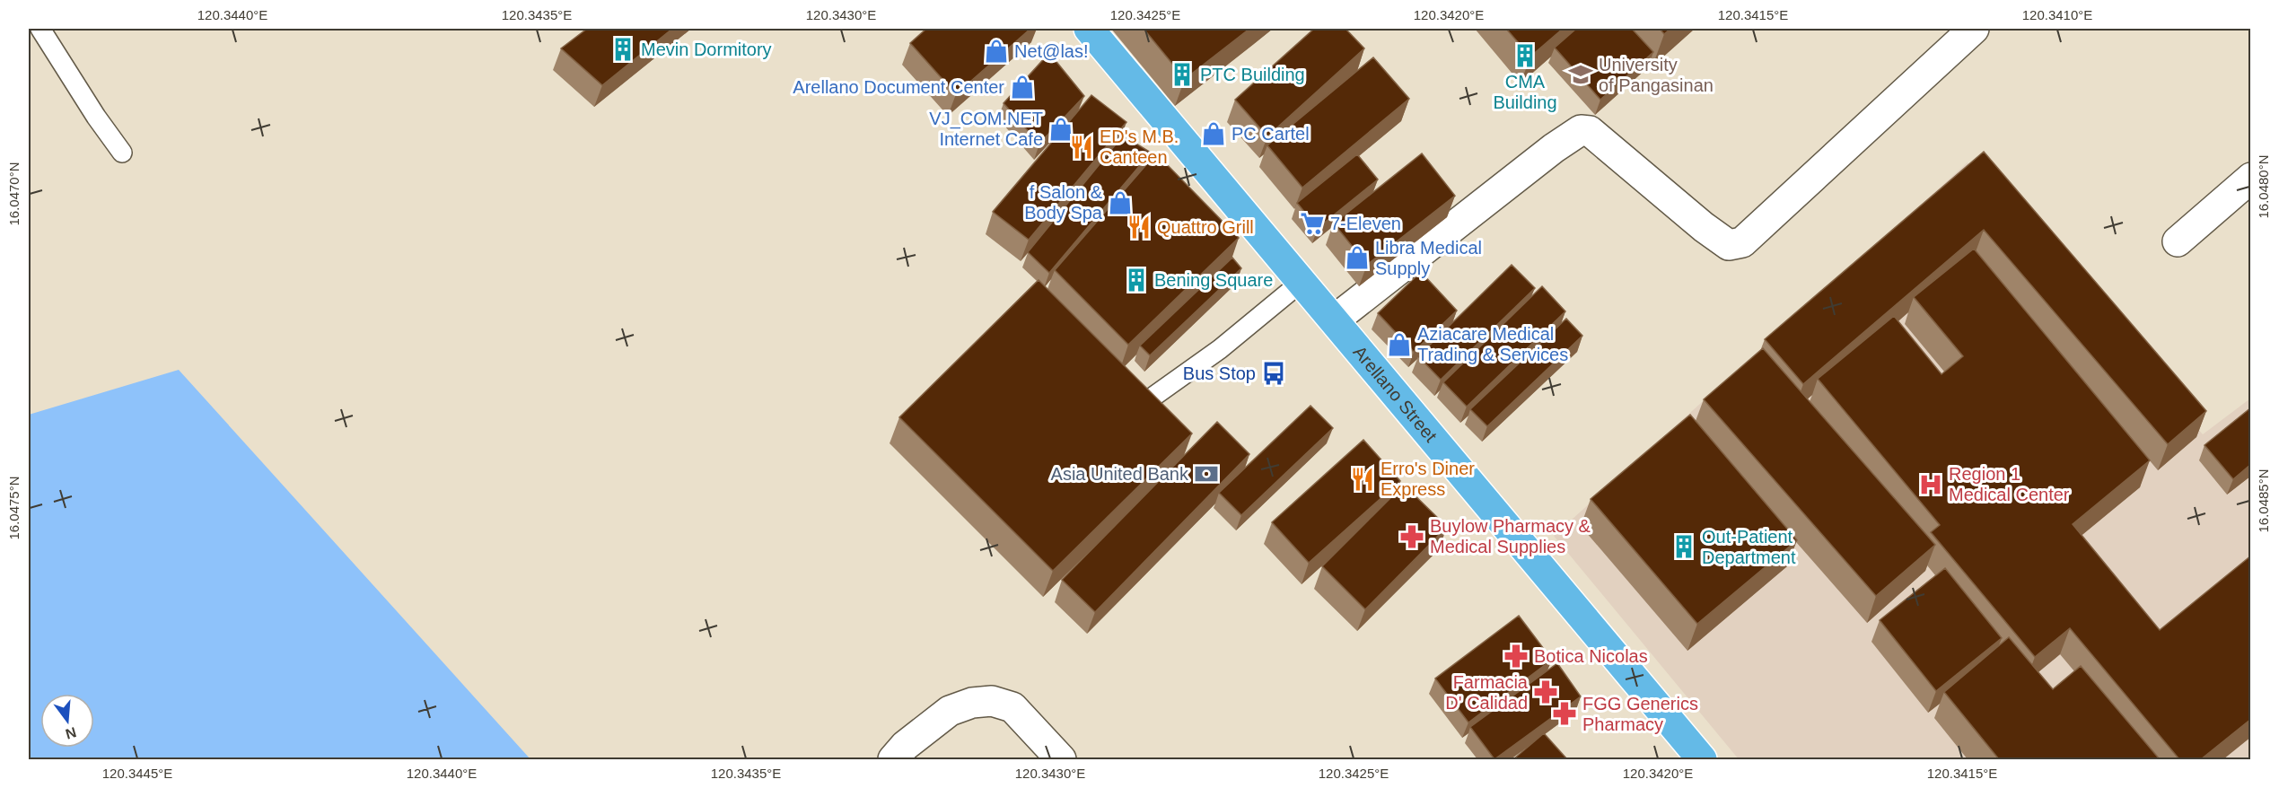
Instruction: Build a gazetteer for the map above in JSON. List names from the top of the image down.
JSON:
{
  "streets": {
    "highway": ["Arellano Street"]
  },
  "places": {
    "building": [
      "Mevin Dormitory",
      "CMA Building",
      "PTC Building",
      "Bening Square",
      "Out-Patient Department"
    ],
    "shop": [
      "Net@las!",
      "Arellano Document Center",
      "VJ_COM.NET Internet Cafe",
      "PC Cartel",
      "f Salon & Body Spa",
      "Libra Medical Supply",
      "Aziacare Medical Trading & Services"
    ],
    "school or university": ["University of Pangasinan"],
    "restaurant": ["ED's M.B. Canteen", "Quattro Grill", "Erro's Diner Express"],
    "supermarket": ["7-Eleven"],
    "bus stop": ["Bus Stop"],
    "bank": ["Asia United Bank"],
    "hospital": ["Region 1 Medical Center"],
    "pharmacy": [
      "Buylow Pharmacy & Medical Supplies",
      "Botica Nicolas",
      "Farmacia D' Calidad",
      "FGG Generics Pharmacy"
    ]
  },
  "north": "bottom",
  "coordinates": [
    "120.3440°E",
    "120.3435°E",
    "120.3430°E",
    "120.3425°E",
    "120.3420°E",
    "120.3415°E",
    "120.3410°E",
    "16.0480°N",
    "16.0470°N",
    "16.0485°N",
    "16.0475°N",
    "120.3445°E"
  ]
}
